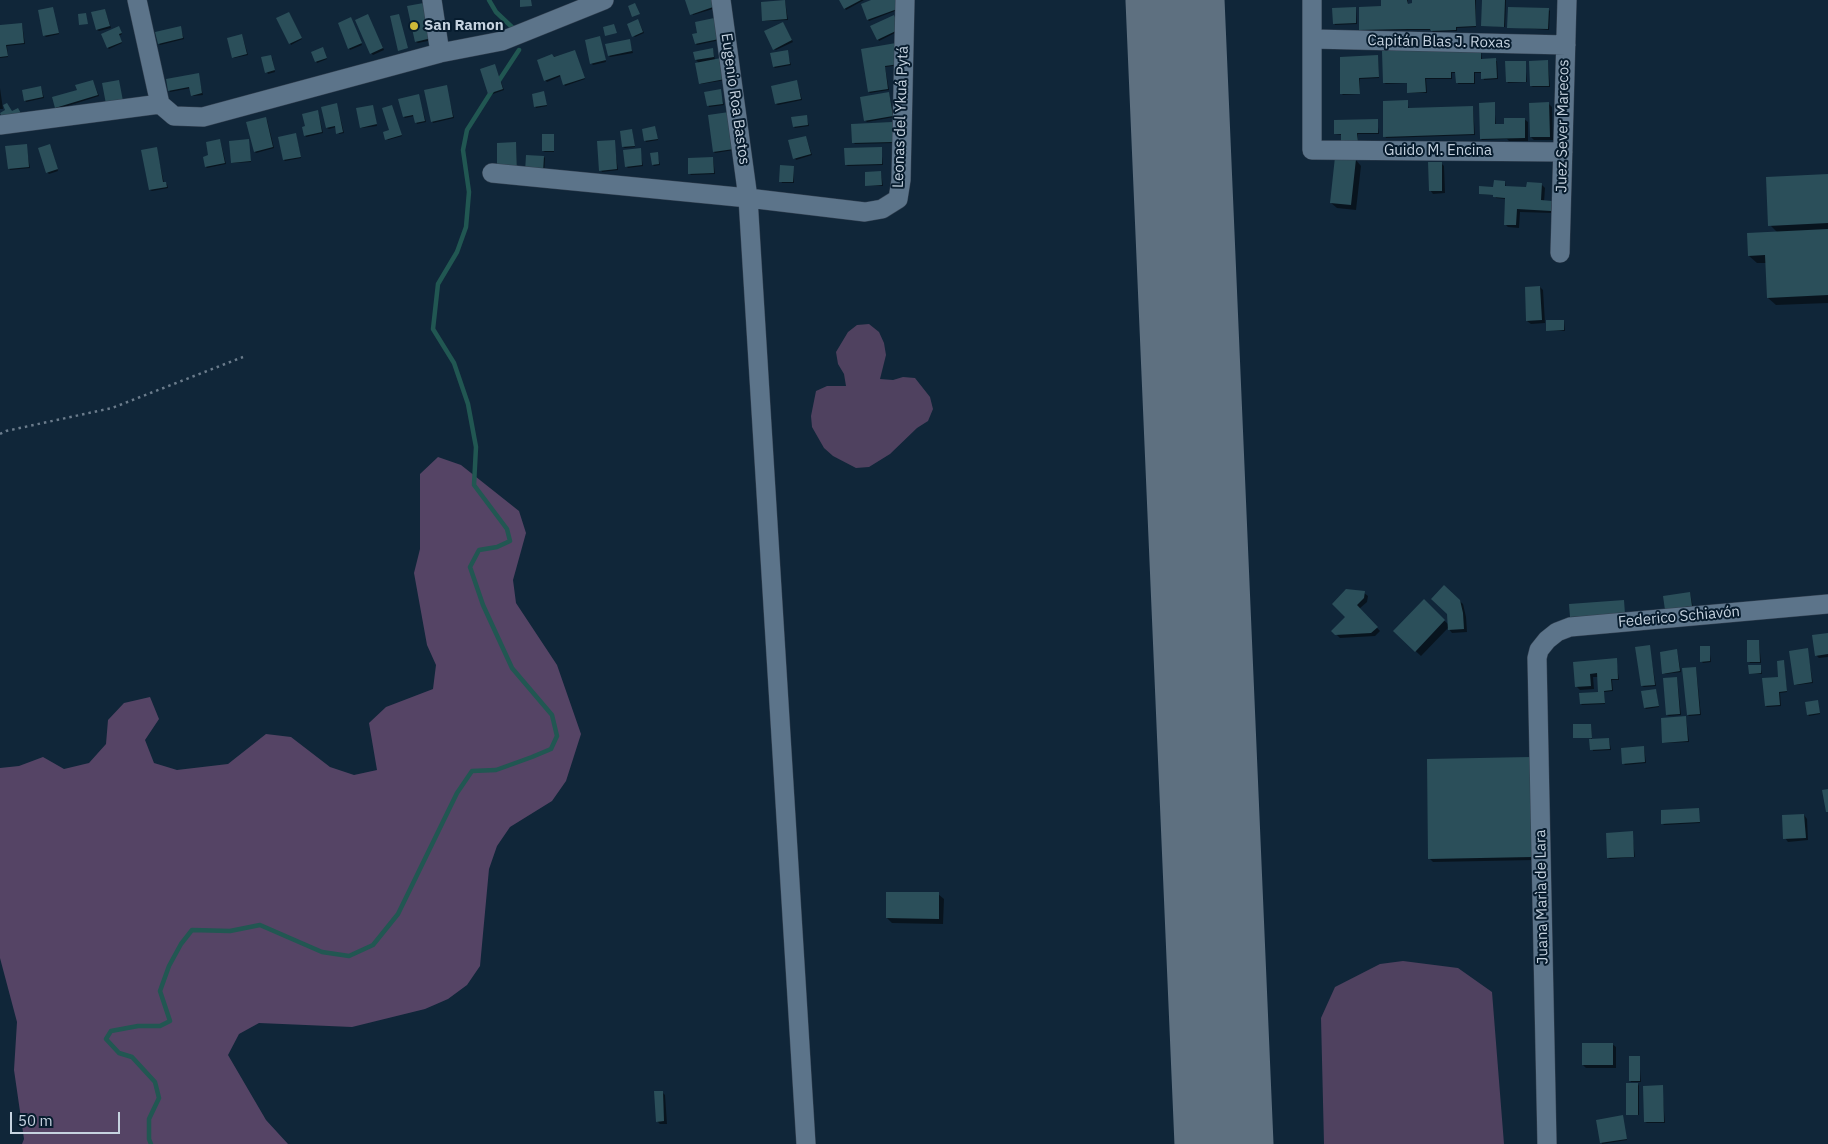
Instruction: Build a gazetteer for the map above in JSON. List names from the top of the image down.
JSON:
{
  "streets": {
    "street": [
      "Capitán Blas J. Roxas",
      "Eugenio Roa Bastos",
      "Leonas del Ykuá Pytá",
      "Juez Sever Marecos",
      "Guido M. Encina",
      "Federico Schiavón",
      "Juana Marìa de Lara"
    ]
  },
  "crossings": [
    ["Capitán Blas J. Roxas", "Juez Sever Marecos"],
    ["Capitán Blas J. Roxas", "Guido M. Encina"],
    ["Eugenio Roa Bastos", "Leonas del Ykuá Pytá"],
    ["Juez Sever Marecos", "Guido M. Encina"],
    ["Federico Schiavón", "Juana Marìa de Lara"]
  ],
  "places": ["San Ramon"],
  "scale_bar": "50 m"
}
